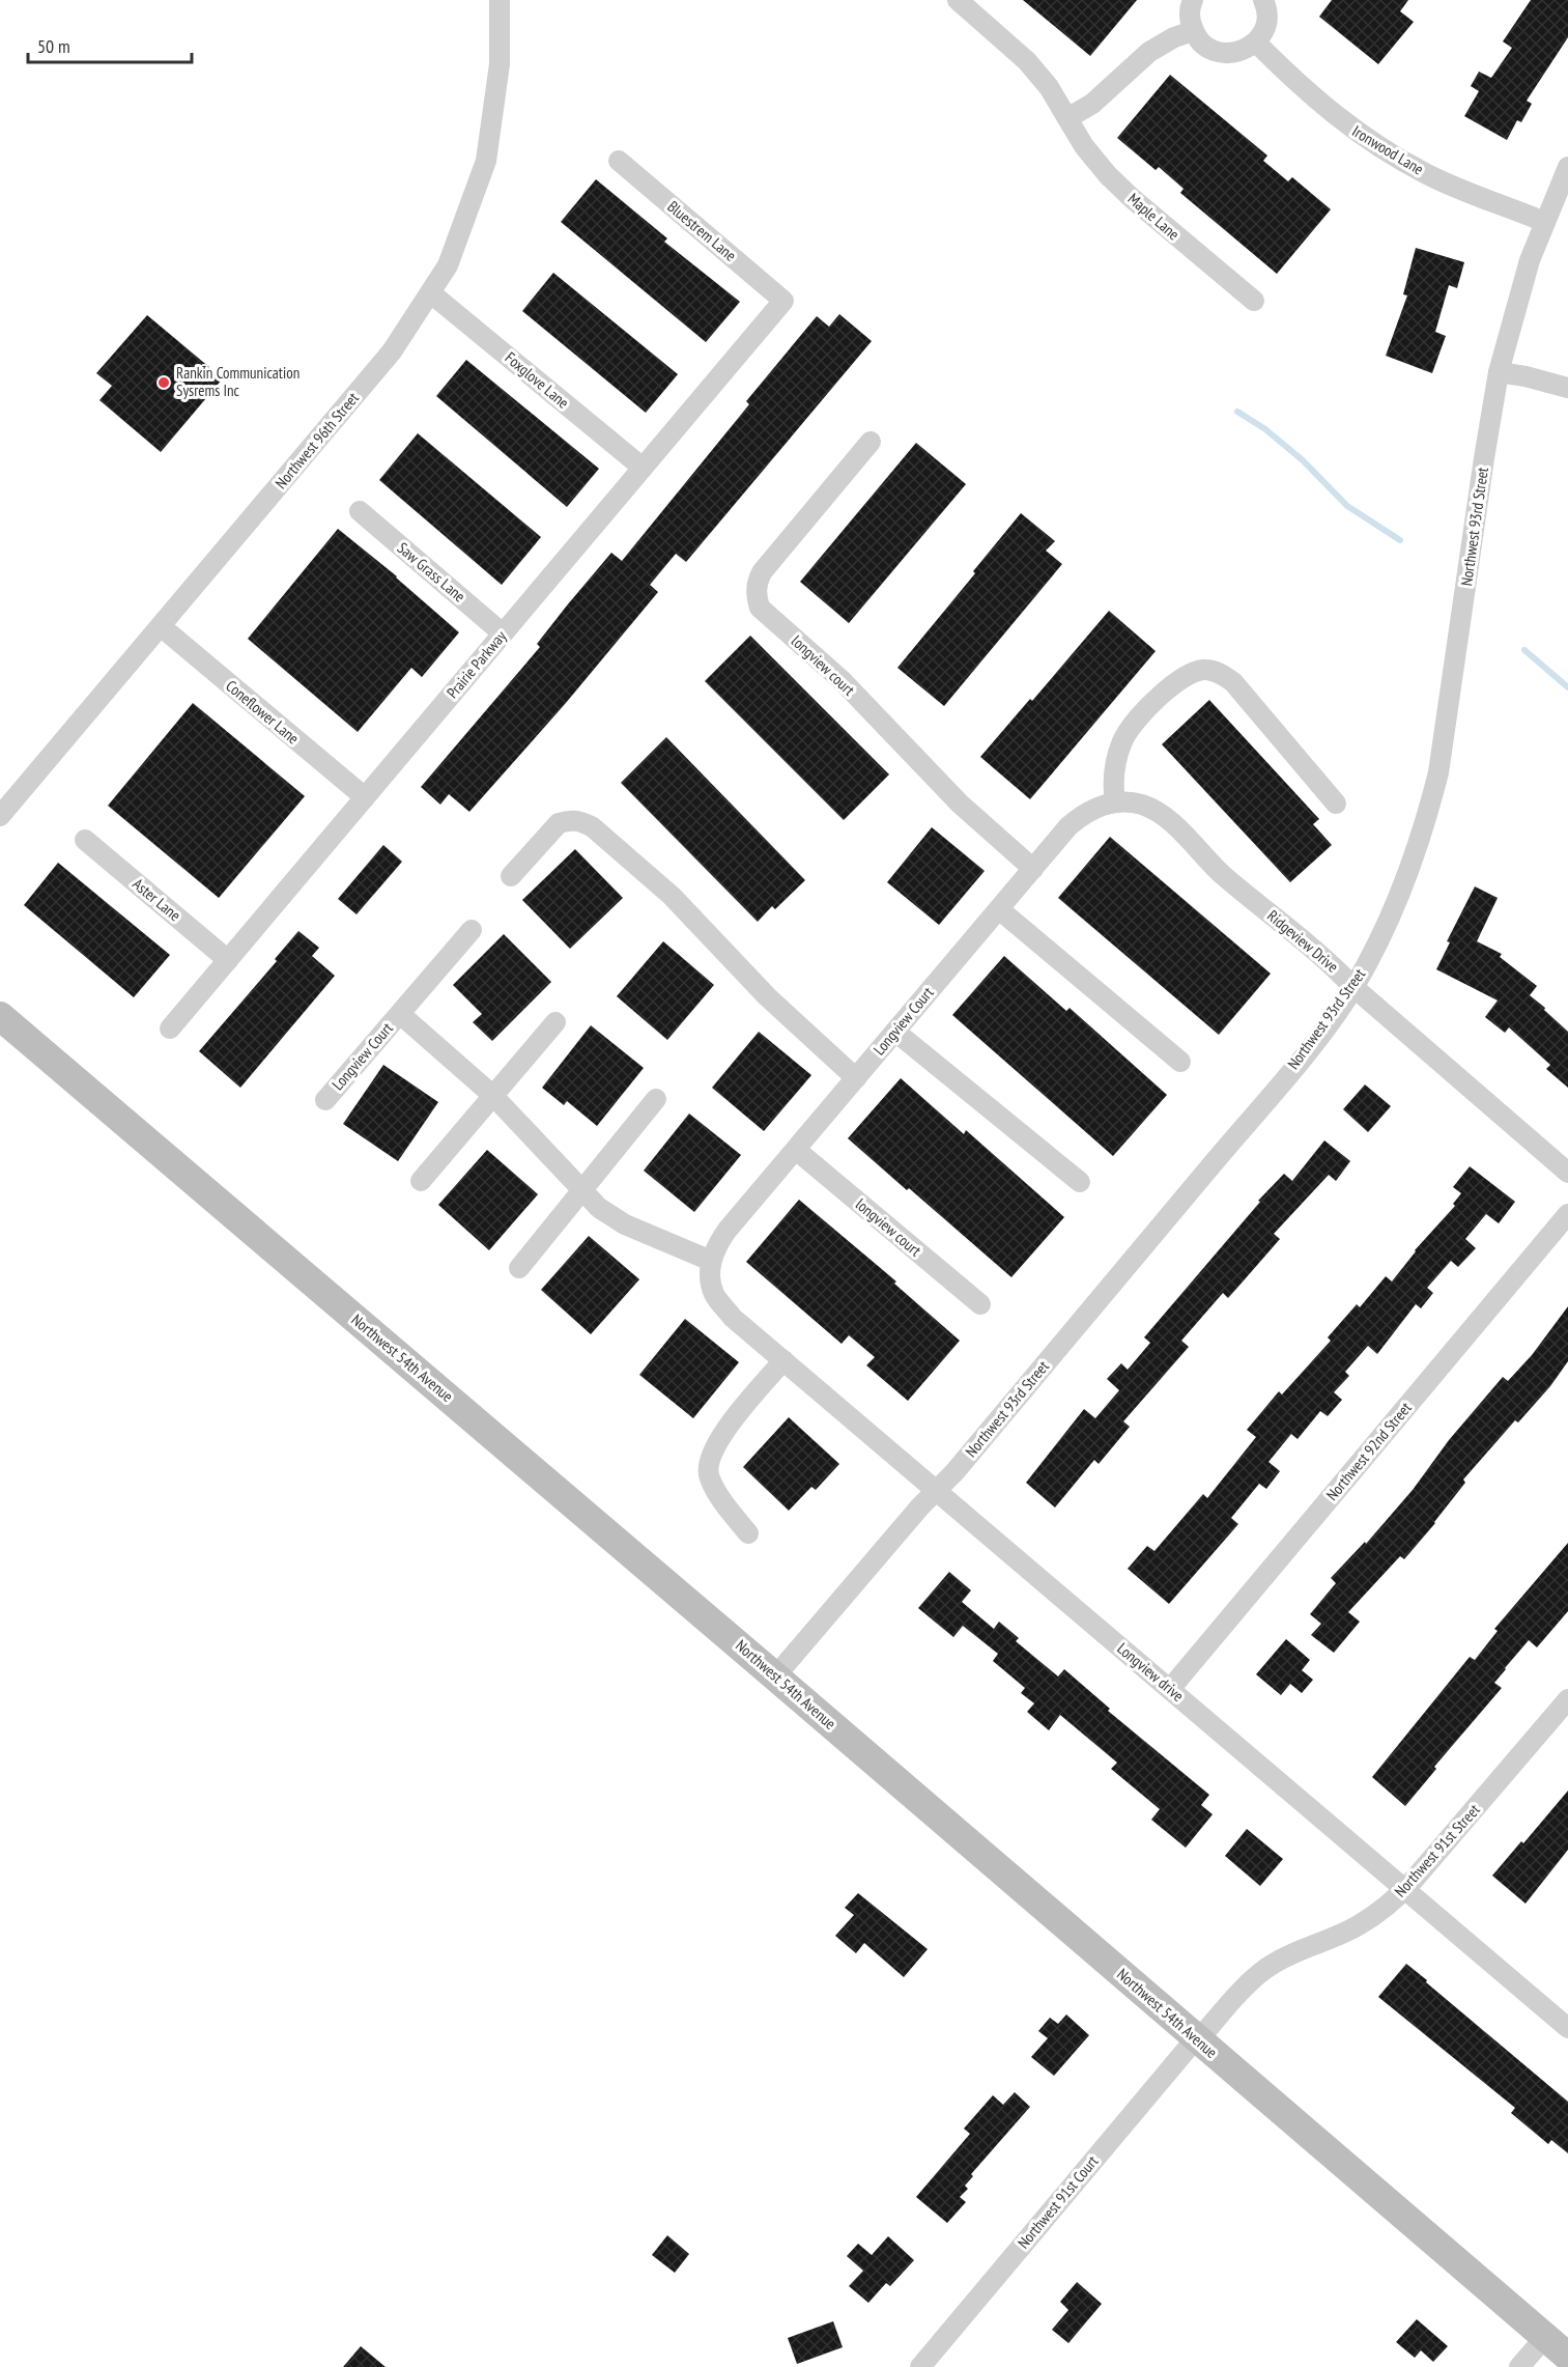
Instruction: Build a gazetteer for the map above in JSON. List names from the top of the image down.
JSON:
{
  "streets": {
    "street": [
      "Ironwood Lane",
      "Maple Lane",
      "Bluestrem Lane",
      "Foxglove Lane",
      "Northwest 96th Street",
      "Northwest 93rd Street",
      "Saw Grass Lane",
      "Prairie Parkway",
      "longview court",
      "Coneflower Lane",
      "Aster Lane",
      "Ridgeview Drive",
      "Longview Court",
      "Northwest 54th Avenue",
      "Northwest 92nd Street",
      "Longview drive",
      "Northwest 91st Street",
      "Northwest 91st Court"
    ]
  },
  "crossings": [
    ["Ironwood Lane", "Northwest 93rd Street"],
    ["Bluestrem Lane", "Prairie Parkway"],
    ["Foxglove Lane", "Northwest 96th Street"],
    ["Foxglove Lane", "Prairie Parkway"],
    ["Northwest 96th Street", "Coneflower Lane"],
    ["Northwest 93rd Street", "Ridgeview Drive"],
    ["Northwest 93rd Street", "Northwest 54th Avenue"],
    ["Northwest 93rd Street", "Longview drive"],
    ["Saw Grass Lane", "Prairie Parkway"],
    ["Prairie Parkway", "Coneflower Lane"],
    ["Prairie Parkway", "Aster Lane"],
    ["longview court", "Longview Court"],
    ["Ridgeview Drive", "Longview Court"],
    ["Longview Court", "Longview drive"],
    ["Northwest 54th Avenue", "Northwest 91st Street"],
    ["Northwest 54th Avenue", "Northwest 91st Court"],
    ["Northwest 92nd Street", "Longview drive"],
    ["Longview drive", "Northwest 91st Street"],
    ["Northwest 91st Street", "Northwest 91st Court"]
  ],
  "places": ["Rankin Communication Sysrems Inc"],
  "scale_bar": "50 m"
}
